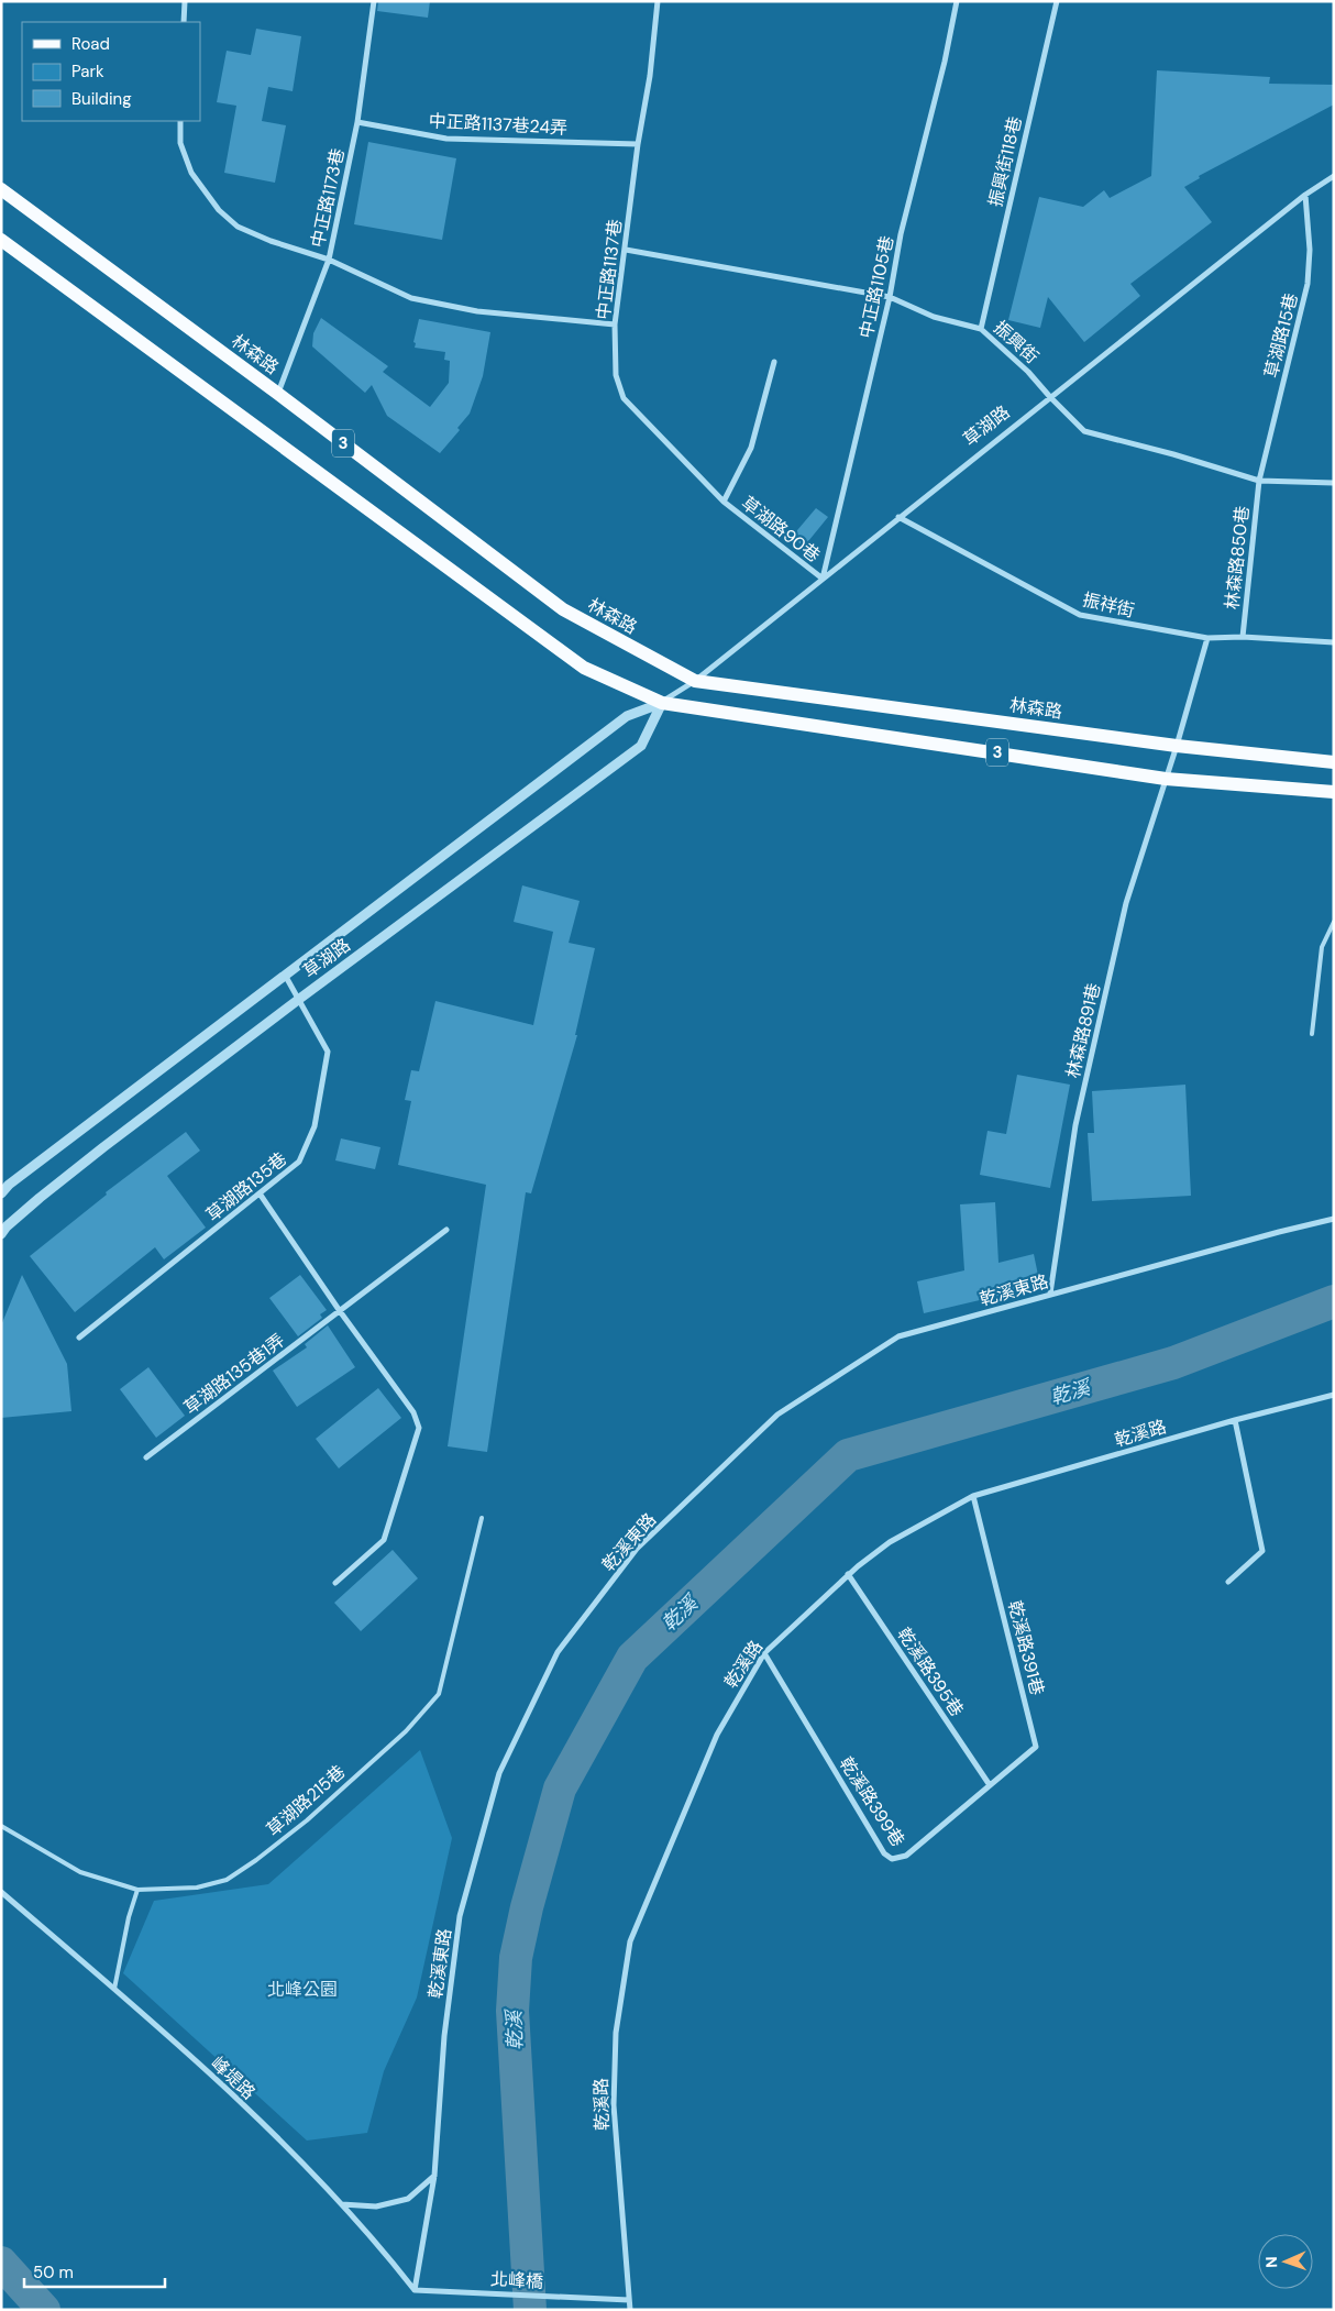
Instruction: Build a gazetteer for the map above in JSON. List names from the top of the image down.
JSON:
{
  "streets": {
    "main road": ["林森路", "3"],
    "street": [
      "中正路1137巷24弄",
      "振興街118巷",
      "中正路1173巷",
      "中正路1137巷",
      "中正路1105巷",
      "草湖路15巷",
      "振興街",
      "草湖路",
      "草湖路90巷",
      "林森路850巷",
      "振祥街",
      "林森路891巷",
      "草湖路135巷",
      "乾溪東路",
      "草湖路135巷1弄",
      "乾溪路",
      "乾溪路391巷",
      "乾溪路395巷",
      "乾溪路399巷",
      "峰堤路",
      "北峰橋"
    ],
    "lane": ["草湖路215巷"]
  },
  "crossings": [
    ["中正路1137巷24弄", "中正路1173巷"],
    ["中正路1137巷24弄", "中正路1137巷"],
    ["振興街118巷", "振興街"],
    ["中正路1173巷", "林森路"],
    ["中正路1137巷", "振興街"],
    ["中正路1137巷", "草湖路90巷"],
    ["中正路1105巷", "振興街"],
    ["中正路1105巷", "草湖路"],
    ["中正路1105巷", "草湖路90巷"],
    ["草湖路15巷", "振興街"],
    ["草湖路15巷", "草湖路"],
    ["草湖路15巷", "林森路850巷"],
    ["振興街", "草湖路"],
    ["振興街", "林森路850巷"],
    ["林森路", "草湖路"],
    ["林森路", "林森路891巷"],
    ["草湖路", "3"],
    ["草湖路", "草湖路90巷"],
    ["草湖路", "振祥街"],
    ["草湖路", "草湖路135巷"],
    ["3", "林森路891巷"],
    ["林森路850巷", "振祥街"],
    ["林森路891巷", "乾溪東路"],
    ["乾溪東路", "峰堤路"],
    ["乾溪東路", "北峰橋"],
    ["乾溪路", "乾溪路391巷"],
    ["乾溪路", "乾溪路395巷"],
    ["乾溪路", "乾溪路399巷"],
    ["乾溪路", "北峰橋"],
    ["乾溪路391巷", "乾溪路395巷"],
    ["乾溪路391巷", "乾溪路399巷"],
    ["乾溪路395巷", "乾溪路399巷"],
    ["峰堤路", "北峰橋"]
  ],
  "water": ["乾溪"],
  "parks": ["北峰公園"],
  "legend": ["Road", "Park", "Building"],
  "scale_bar": "50 m",
  "north": "left"
}
